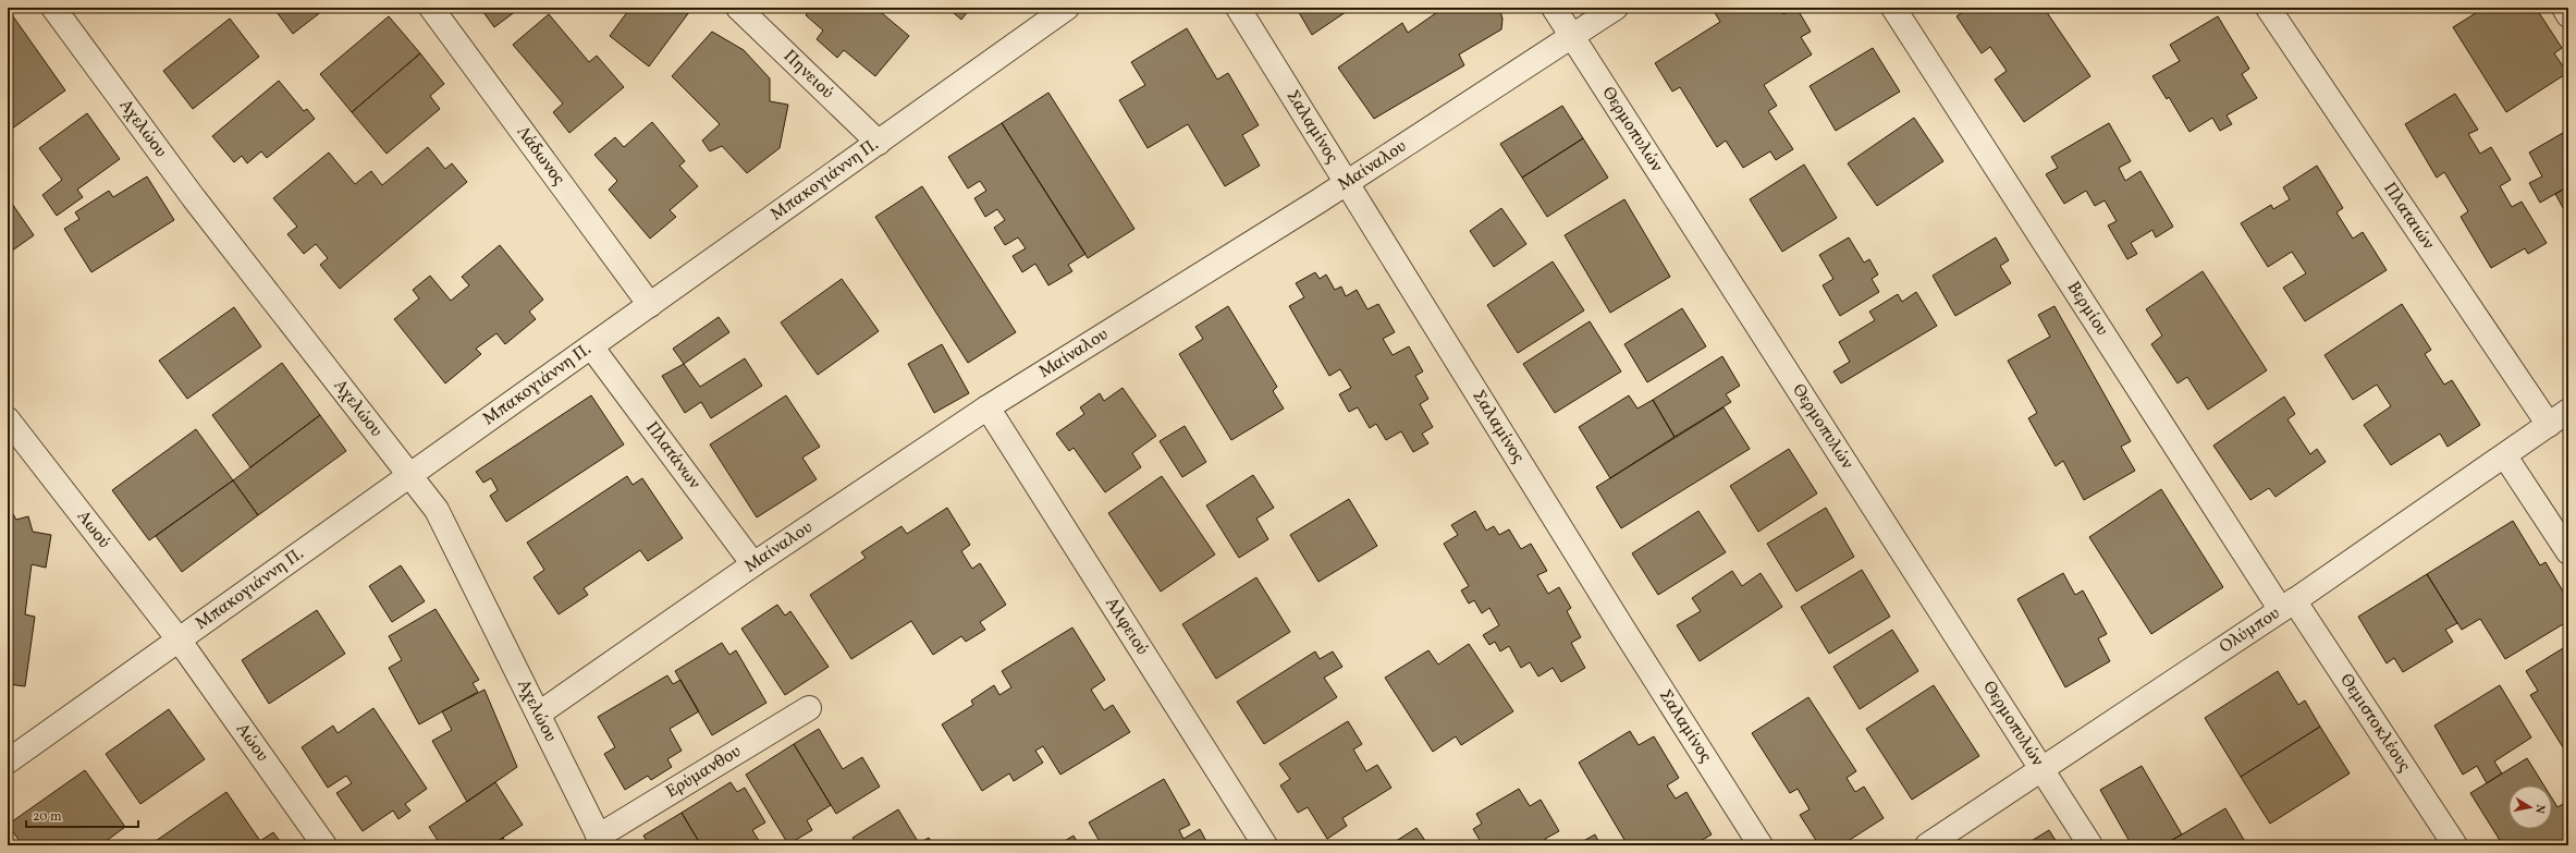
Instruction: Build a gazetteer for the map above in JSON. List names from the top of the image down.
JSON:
{
  "streets": {
    "street": [
      "Πηνειού",
      "Σαλαμίνος",
      "Αχελώου",
      "Θερμοπυλών",
      "Λάδωνος",
      "Μαίναλου",
      "Μπακογιάννη Π.",
      "Πλαταιών",
      "Βερμίου",
      "Πλατάνων",
      "Αωού",
      "Αλφειού",
      "Ολύμπου",
      "Θεμιστοκλέους",
      "Αώου",
      "Ερύμανθου"
    ]
  },
  "crossings": [
    ["Πηνειού", "Μπακογιάννη Π."],
    ["Σαλαμίνος", "Μαίναλου"],
    ["Αχελώου", "Μαίναλου"],
    ["Αχελώου", "Μπακογιάννη Π."],
    ["Αχελώου", "Ερύμανθου"],
    ["Θερμοπυλών", "Μαίναλου"],
    ["Θερμοπυλών", "Ολύμπου"],
    ["Λάδωνος", "Μπακογιάννη Π."],
    ["Μαίναλου", "Πλατάνων"],
    ["Μαίναλου", "Αλφειού"],
    ["Μπακογιάννη Π.", "Πλατάνων"],
    ["Μπακογιάννη Π.", "Αωού"],
    ["Μπακογιάννη Π.", "Αώου"],
    ["Πλαταιών", "Ολύμπου"],
    ["Βερμίου", "Ολύμπου"],
    ["Βερμίου", "Θεμιστοκλέους"],
    ["Αωού", "Αώου"],
    ["Ολύμπου", "Θεμιστοκλέους"]
  ],
  "scale_bar": "20 m",
  "north": "right"
}
